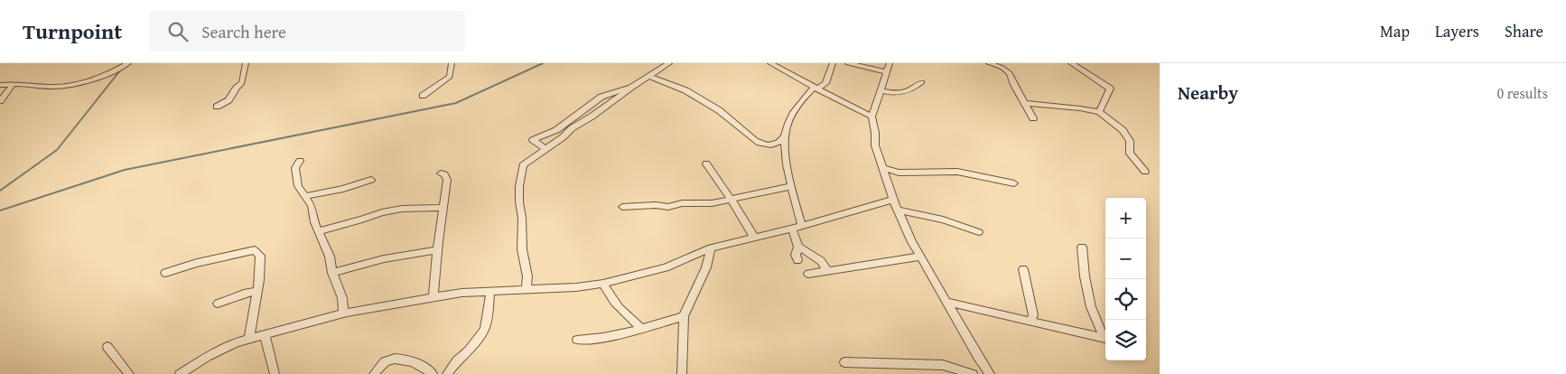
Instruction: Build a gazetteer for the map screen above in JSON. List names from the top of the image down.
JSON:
{
  "page": {
    "header": "Turnpoint",
    "search": "Search here",
    "nav": ["Map", "Layers", "Share"],
    "heading": ["Nearby", "0 results"],
    "map_buttons": ["+", "−"]
  }
}
